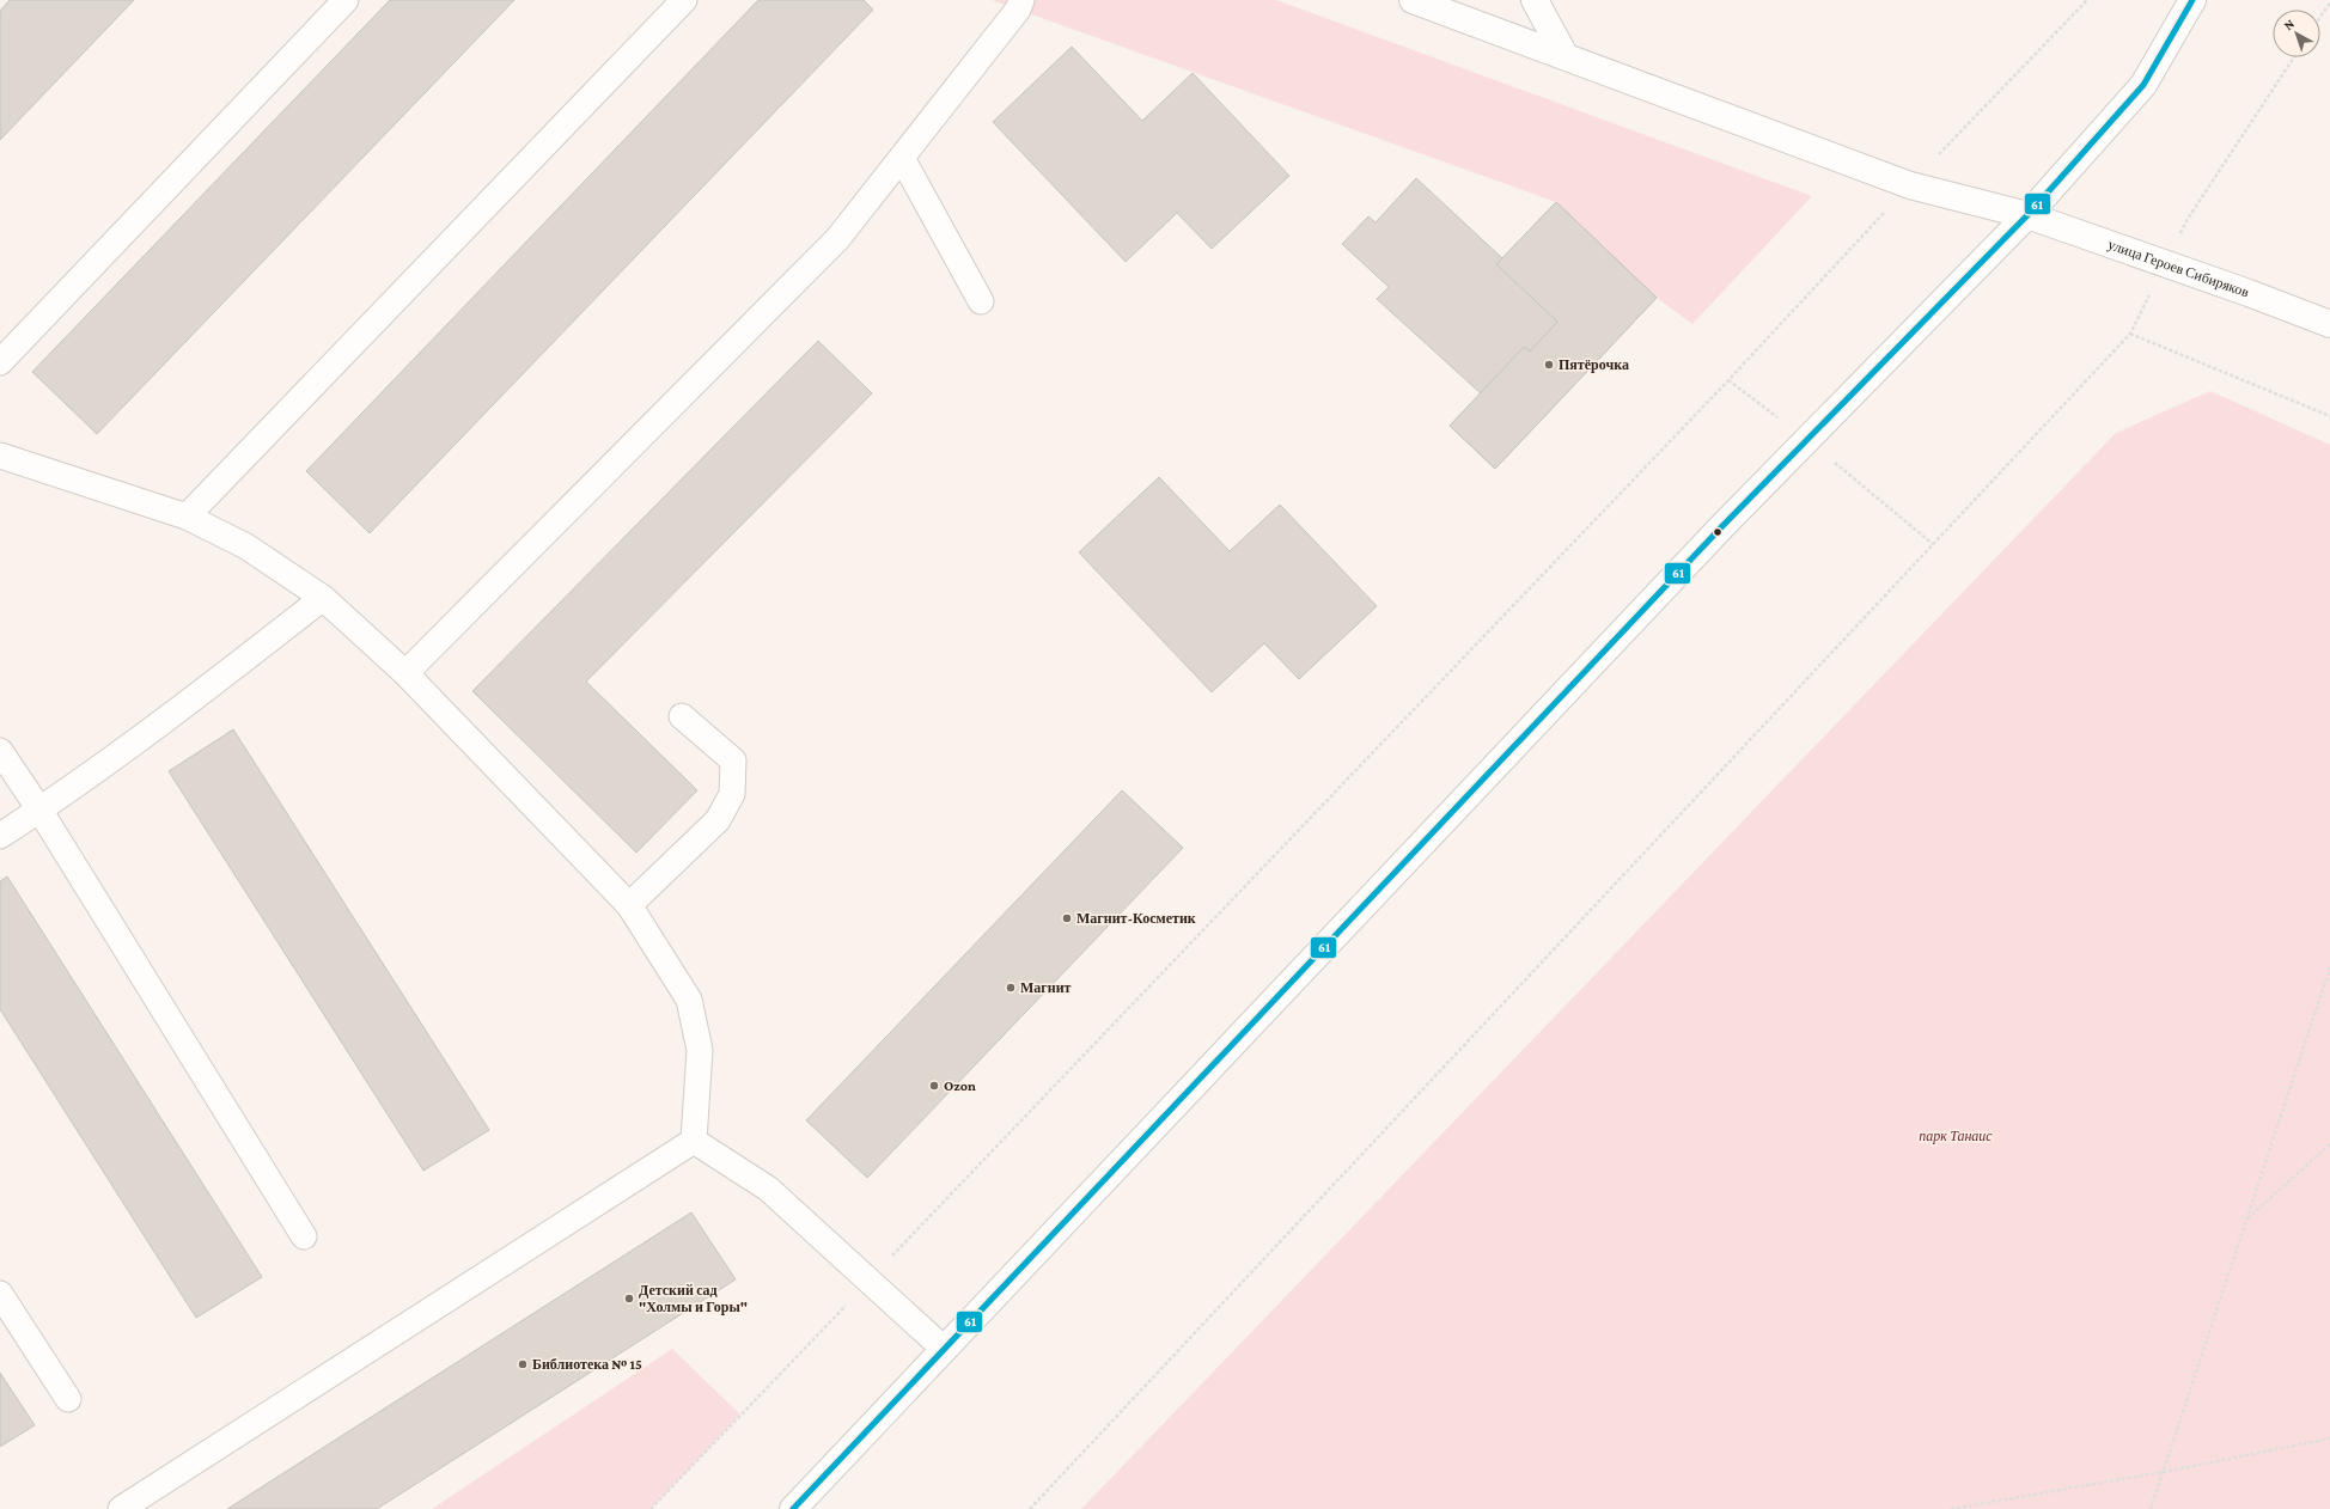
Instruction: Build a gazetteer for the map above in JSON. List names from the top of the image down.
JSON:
{
  "streets": {
    "main road": ["улица Героев Сибиряков"]
  },
  "parks": ["парк Танаис"],
  "places": [
    "Пятёрочка",
    "Магнит-Косметик",
    "Магнит",
    "Ozon",
    "Детский сад \"Холмы и Горы\"",
    "Библиотека № 15"
  ],
  "lines": ["transit line 61"],
  "north": "top left"
}
